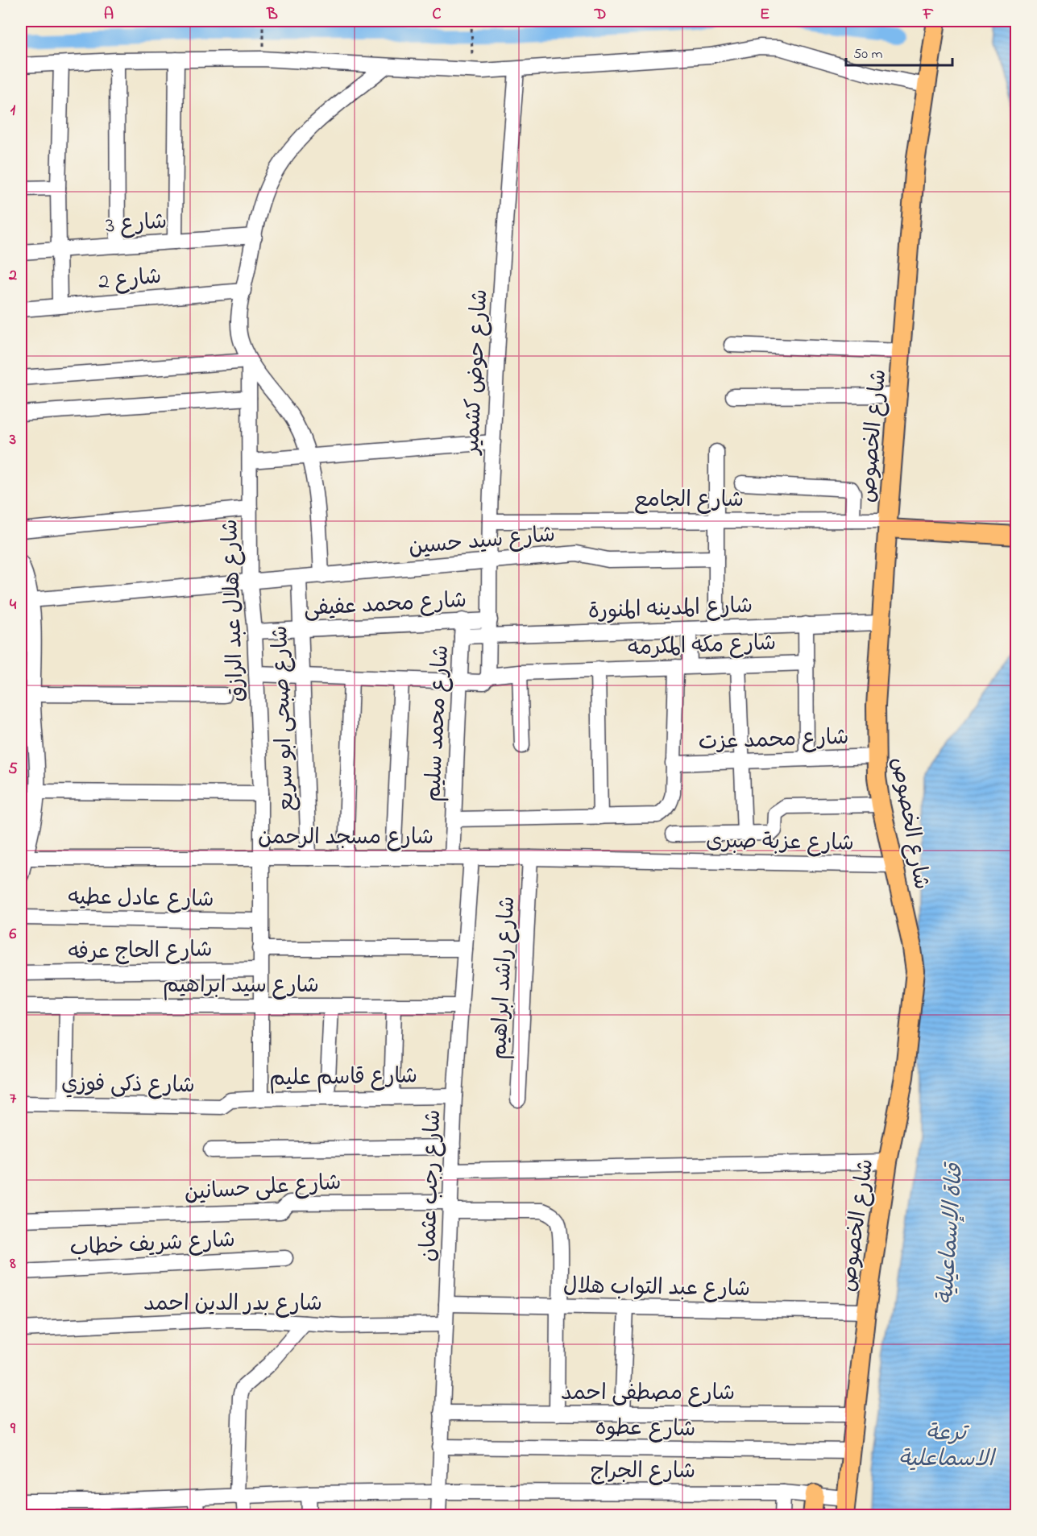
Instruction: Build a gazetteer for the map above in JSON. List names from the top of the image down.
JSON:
{
  "streets": {
    "main road": ["شارع الخصوص"],
    "street": [
      "شارع 3",
      "شارع 2",
      "شارع حوض كشمير",
      "شارع الجامع",
      "شارع سيد حسين",
      "شارع محمد عفيفى",
      "شارع المدينه المنورة",
      "شارع هلال عبد الرازق",
      "شارع مكه المكرمه",
      "شارع صبحى ابو سريع",
      "شارع محمد سليم",
      "شارع محمد عزت",
      "شارع مسجد الرحمن",
      "شارع عزبة صبرى",
      "شارع عادل عطيه",
      "شارع الحاج عرفه",
      "شارع راشد ابراهيم",
      "شارع سيد ابراهيم",
      "شارع قاسم عليم",
      "شارع ذكى فوزي",
      "شارع رجب عثمان",
      "شارع على حسانين",
      "شارع شريف خطاب",
      "شارع عبد التواب هلال",
      "شارع بدر الدين احمد",
      "شارع مصطفى احمد",
      "شارع عطوه",
      "شارع الجراج"
    ]
  },
  "crossings": [
    ["شارع حوض كشمير", "شارع الجامع"],
    ["شارع حوض كشمير", "شارع سيد حسين"],
    ["شارع حوض كشمير", "شارع محمد عفيفى"],
    ["شارع حوض كشمير", "شارع المدينه المنورة"],
    ["شارع حوض كشمير", "شارع مكه المكرمه"],
    ["شارع الخصوص", "شارع الجامع"],
    ["شارع الخصوص", "شارع المدينه المنورة"],
    ["شارع الخصوص", "شارع محمد عزت"],
    ["شارع الخصوص", "شارع عزبة صبرى"],
    ["شارع الخصوص", "شارع عبد التواب هلال"],
    ["شارع الخصوص", "شارع مصطفى احمد"],
    ["شارع الخصوص", "شارع عطوه"],
    ["شارع الخصوص", "شارع الجراج"],
    ["شارع سيد حسين", "شارع هلال عبد الرازق"],
    ["شارع سيد حسين", "شارع صبحى ابو سريع"],
    ["شارع محمد عفيفى", "شارع هلال عبد الرازق"],
    ["شارع محمد عفيفى", "شارع صبحى ابو سريع"],
    ["شارع محمد عفيفى", "شارع محمد سليم"],
    ["شارع المدينه المنورة", "شارع محمد سليم"],
    ["شارع هلال عبد الرازق", "شارع مكه المكرمه"],
    ["شارع هلال عبد الرازق", "شارع مسجد الرحمن"],
    ["شارع هلال عبد الرازق", "شارع عادل عطيه"],
    ["شارع هلال عبد الرازق", "شارع الحاج عرفه"],
    ["شارع هلال عبد الرازق", "شارع سيد ابراهيم"],
    ["شارع هلال عبد الرازق", "شارع قاسم عليم"],
    ["شارع مكه المكرمه", "شارع صبحى ابو سريع"],
    ["شارع مكه المكرمه", "شارع محمد سليم"],
    ["شارع صبحى ابو سريع", "شارع مسجد الرحمن"],
    ["شارع محمد سليم", "شارع مسجد الرحمن"],
    ["شارع مسجد الرحمن", "شارع عزبة صبرى"],
    ["شارع مسجد الرحمن", "شارع راشد ابراهيم"],
    ["شارع مسجد الرحمن", "شارع رجب عثمان"],
    ["شارع سيد ابراهيم", "شارع رجب عثمان"],
    ["شارع قاسم عليم", "شارع ذكى فوزي"],
    ["شارع قاسم عليم", "شارع رجب عثمان"],
    ["شارع رجب عثمان", "شارع على حسانين"],
    ["شارع رجب عثمان", "شارع عبد التواب هلال"],
    ["شارع رجب عثمان", "شارع بدر الدين احمد"],
    ["شارع رجب عثمان", "شارع مصطفى احمد"],
    ["شارع رجب عثمان", "شارع عطوه"],
    ["شارع رجب عثمان", "شارع الجراج"],
    ["شارع على حسانين", "شارع عبد التواب هلال"],
    ["شارع على حسانين", "شارع مصطفى احمد"]
  ],
  "water": ["قناة الإسماعيلية", "ترعة الاسماعلية"],
  "scale_bar": "50 m",
  "grid": {
    "columns": [
      "A",
      "B",
      "C",
      "D",
      "E",
      "F"
    ],
    "rows": [
      "1",
      "2",
      "3",
      "4",
      "5",
      "6",
      "7",
      "8",
      "9"
    ]
  }
}
